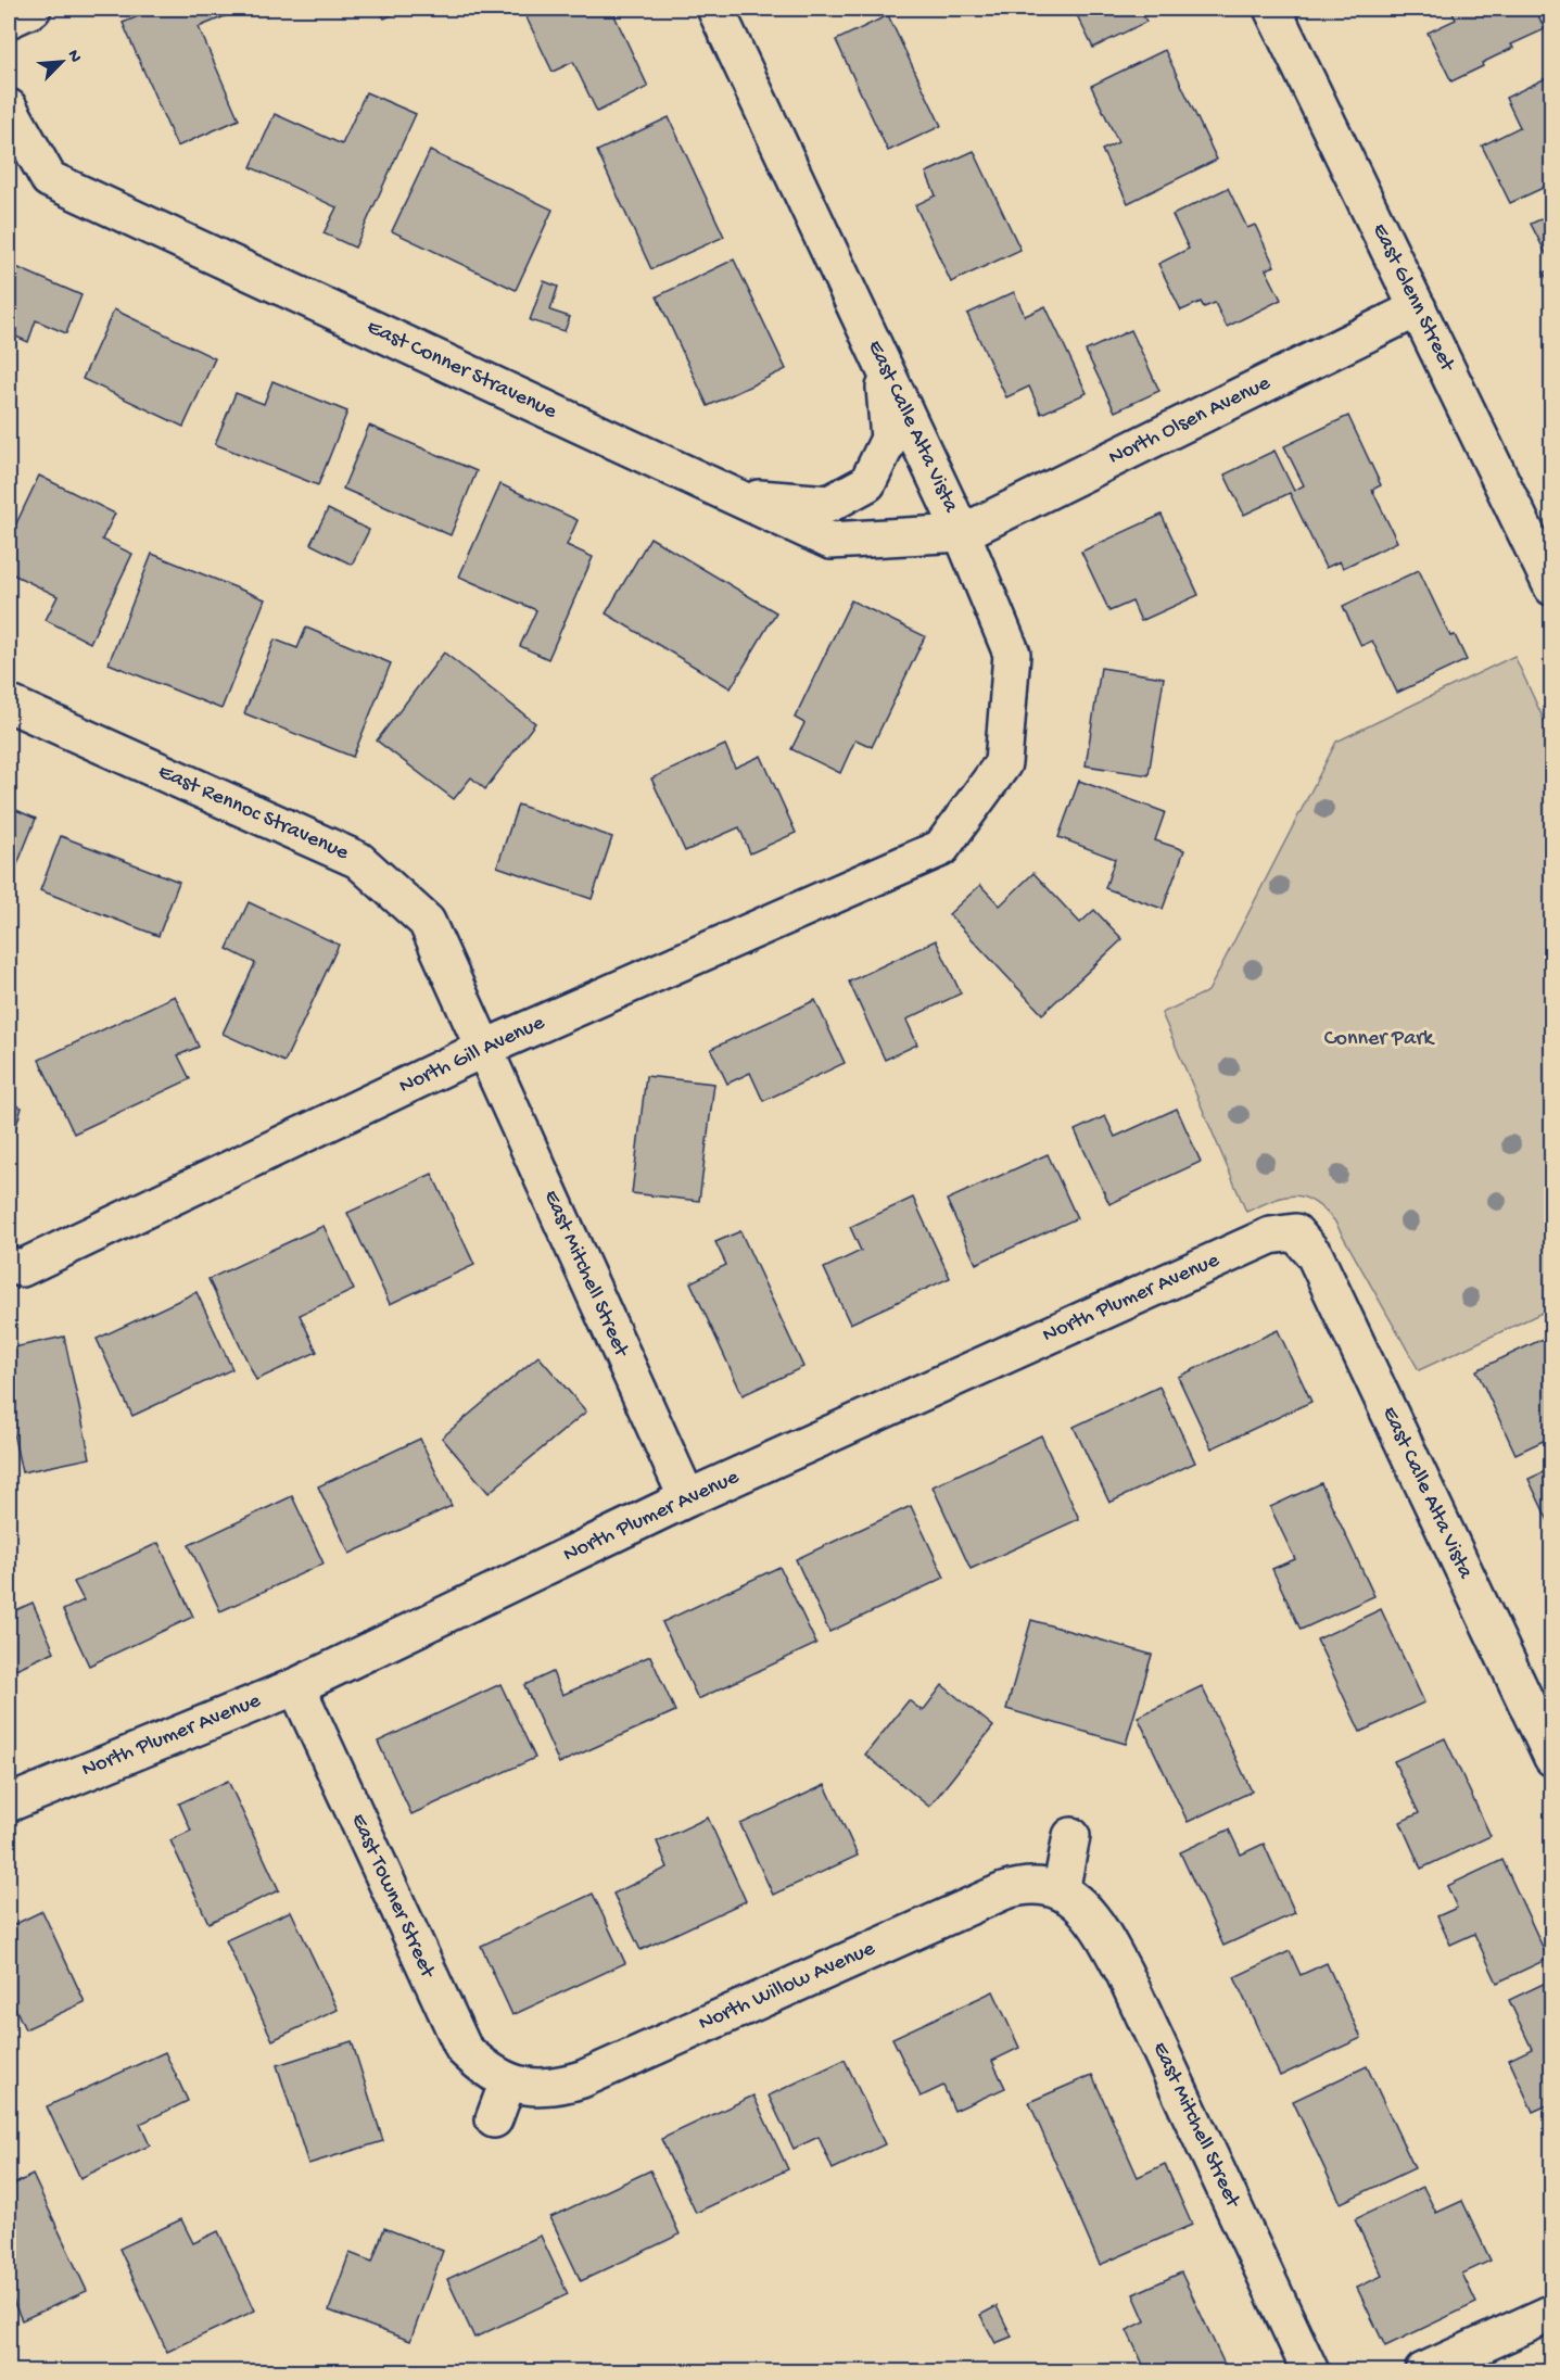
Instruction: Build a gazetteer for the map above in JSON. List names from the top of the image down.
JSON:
{
  "streets": {
    "street": [
      "East Glenn Street",
      "East Conner Stravenue",
      "North Olsen Avenue",
      "East Calle Alta Vista",
      "East Rennoc Stravenue",
      "North Gill Avenue",
      "East Mitchell Street",
      "North Plumer Avenue",
      "East Towner Street",
      "North Willow Avenue"
    ]
  },
  "crossings": [
    ["East Glenn Street", "North Olsen Avenue"],
    ["East Conner Stravenue", "North Olsen Avenue"],
    ["East Conner Stravenue", "East Calle Alta Vista"],
    ["North Olsen Avenue", "East Calle Alta Vista"],
    ["East Calle Alta Vista", "North Gill Avenue"],
    ["East Calle Alta Vista", "North Plumer Avenue"],
    ["East Rennoc Stravenue", "North Gill Avenue"],
    ["East Rennoc Stravenue", "East Mitchell Street"],
    ["North Gill Avenue", "East Mitchell Street"],
    ["East Mitchell Street", "North Plumer Avenue"],
    ["East Mitchell Street", "North Willow Avenue"],
    ["North Plumer Avenue", "East Towner Street"],
    ["East Towner Street", "North Willow Avenue"]
  ],
  "parks": ["Conner Park"],
  "north": "top right"
}
